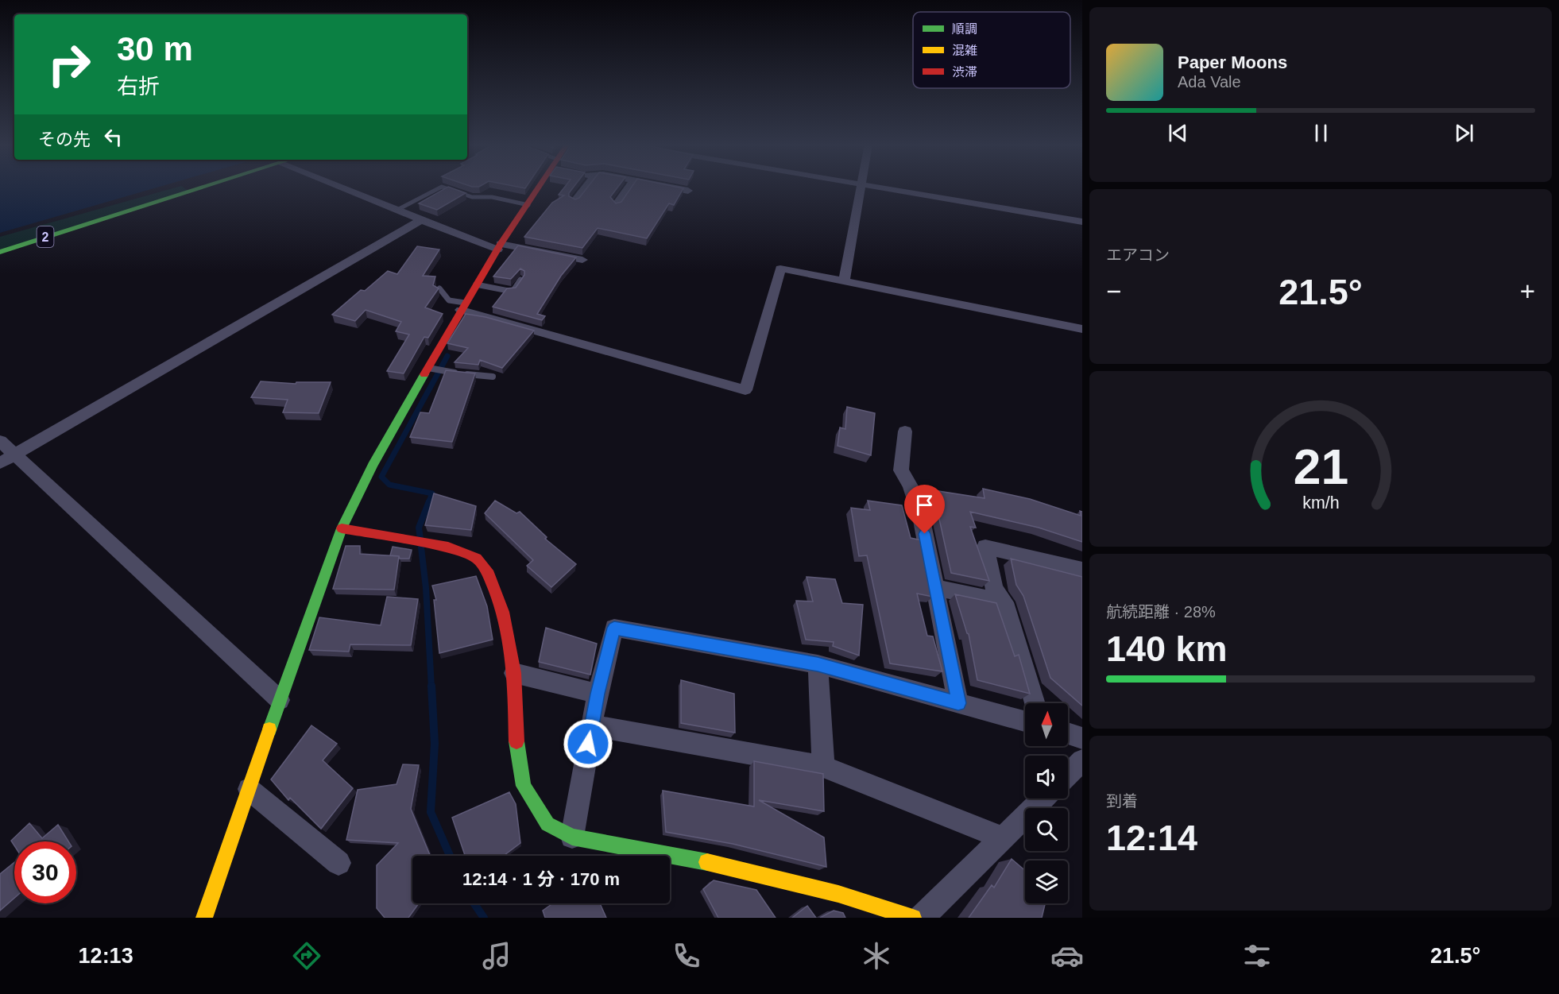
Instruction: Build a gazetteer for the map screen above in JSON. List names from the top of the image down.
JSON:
{
  "streets": {
    "street": ["2"]
  },
  "legend": ["順調", "混雑", "渋滞"],
  "north": "top",
  "page": {
    "turn": ["30 m", "右折"],
    "song": ["Paper Moons", "Ada Vale"],
    "then": "その先",
    "tile": [
      "エアコン",
      ["航続距離 · 28%", "140 km"],
      ["到着", "12:14"]
    ],
    "heat": ["−", "21.5°", "+"],
    "limit": "30",
    "trip": "12:14 · 1 分 · 170 m",
    "tabs": ["12:13", "21.5°"],
    "gauge": ["21", "km/h"]
  }
}
